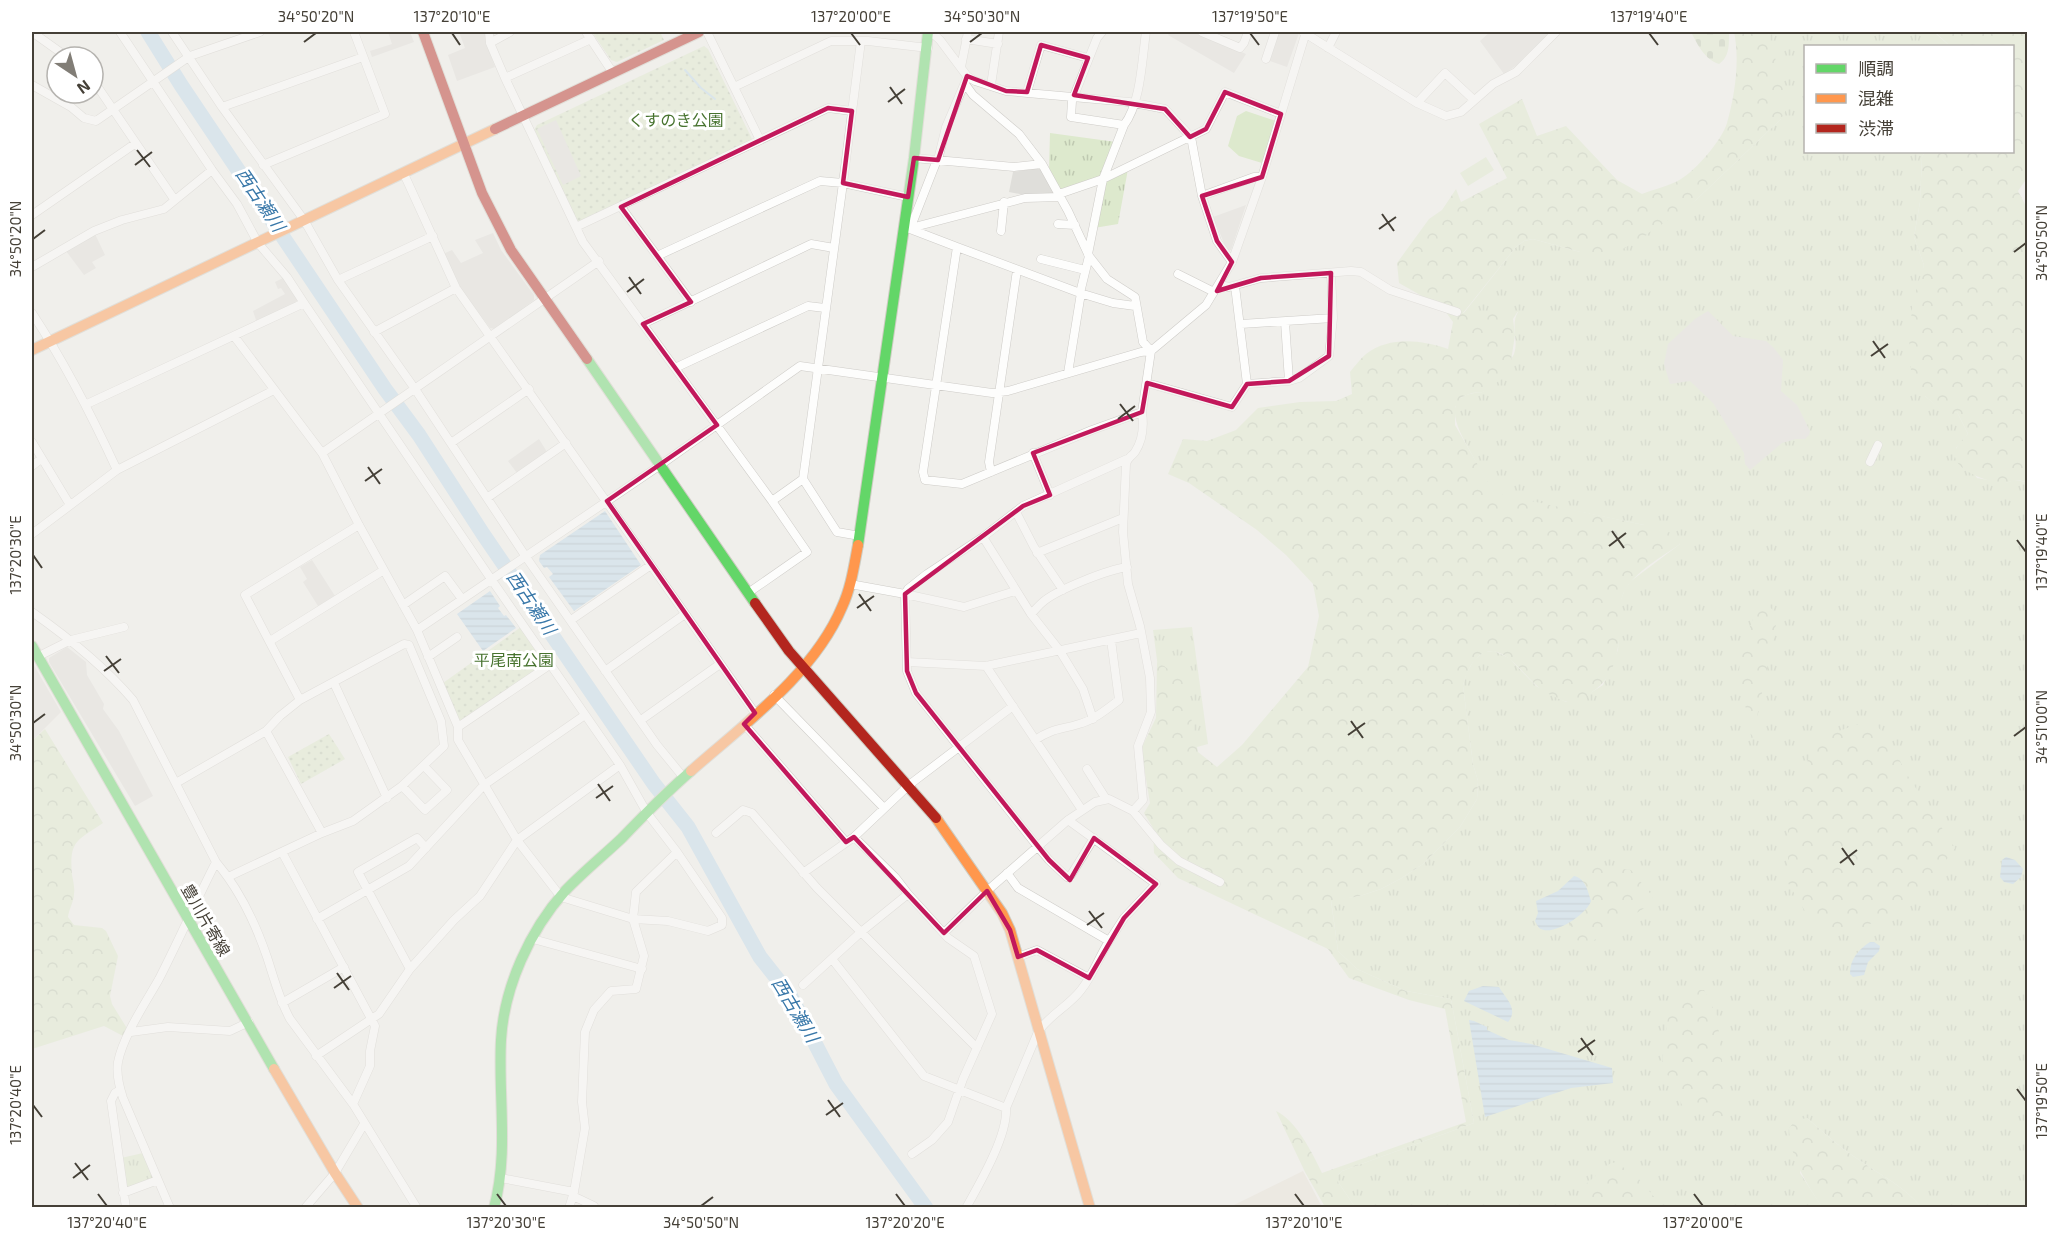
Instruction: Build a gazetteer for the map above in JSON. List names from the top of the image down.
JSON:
{
  "streets": {
    "street": ["豊川片寄線"]
  },
  "water": ["西古瀬川"],
  "parks": ["くすのき公園", "平尾南公園"],
  "legend": ["順調", "混雑", "渋滞"],
  "north": "bottom right",
  "coordinates": [
    "34°50'20\"N",
    "137°20'10\"E",
    "137°20'00\"E",
    "34°50'30\"N",
    "137°19'50\"E",
    "137°19'40\"E",
    "34°50'50\"N",
    "137°20'30\"E",
    "34°51'00\"N",
    "137°20'40\"E",
    "137°20'20\"E"
  ]
}
